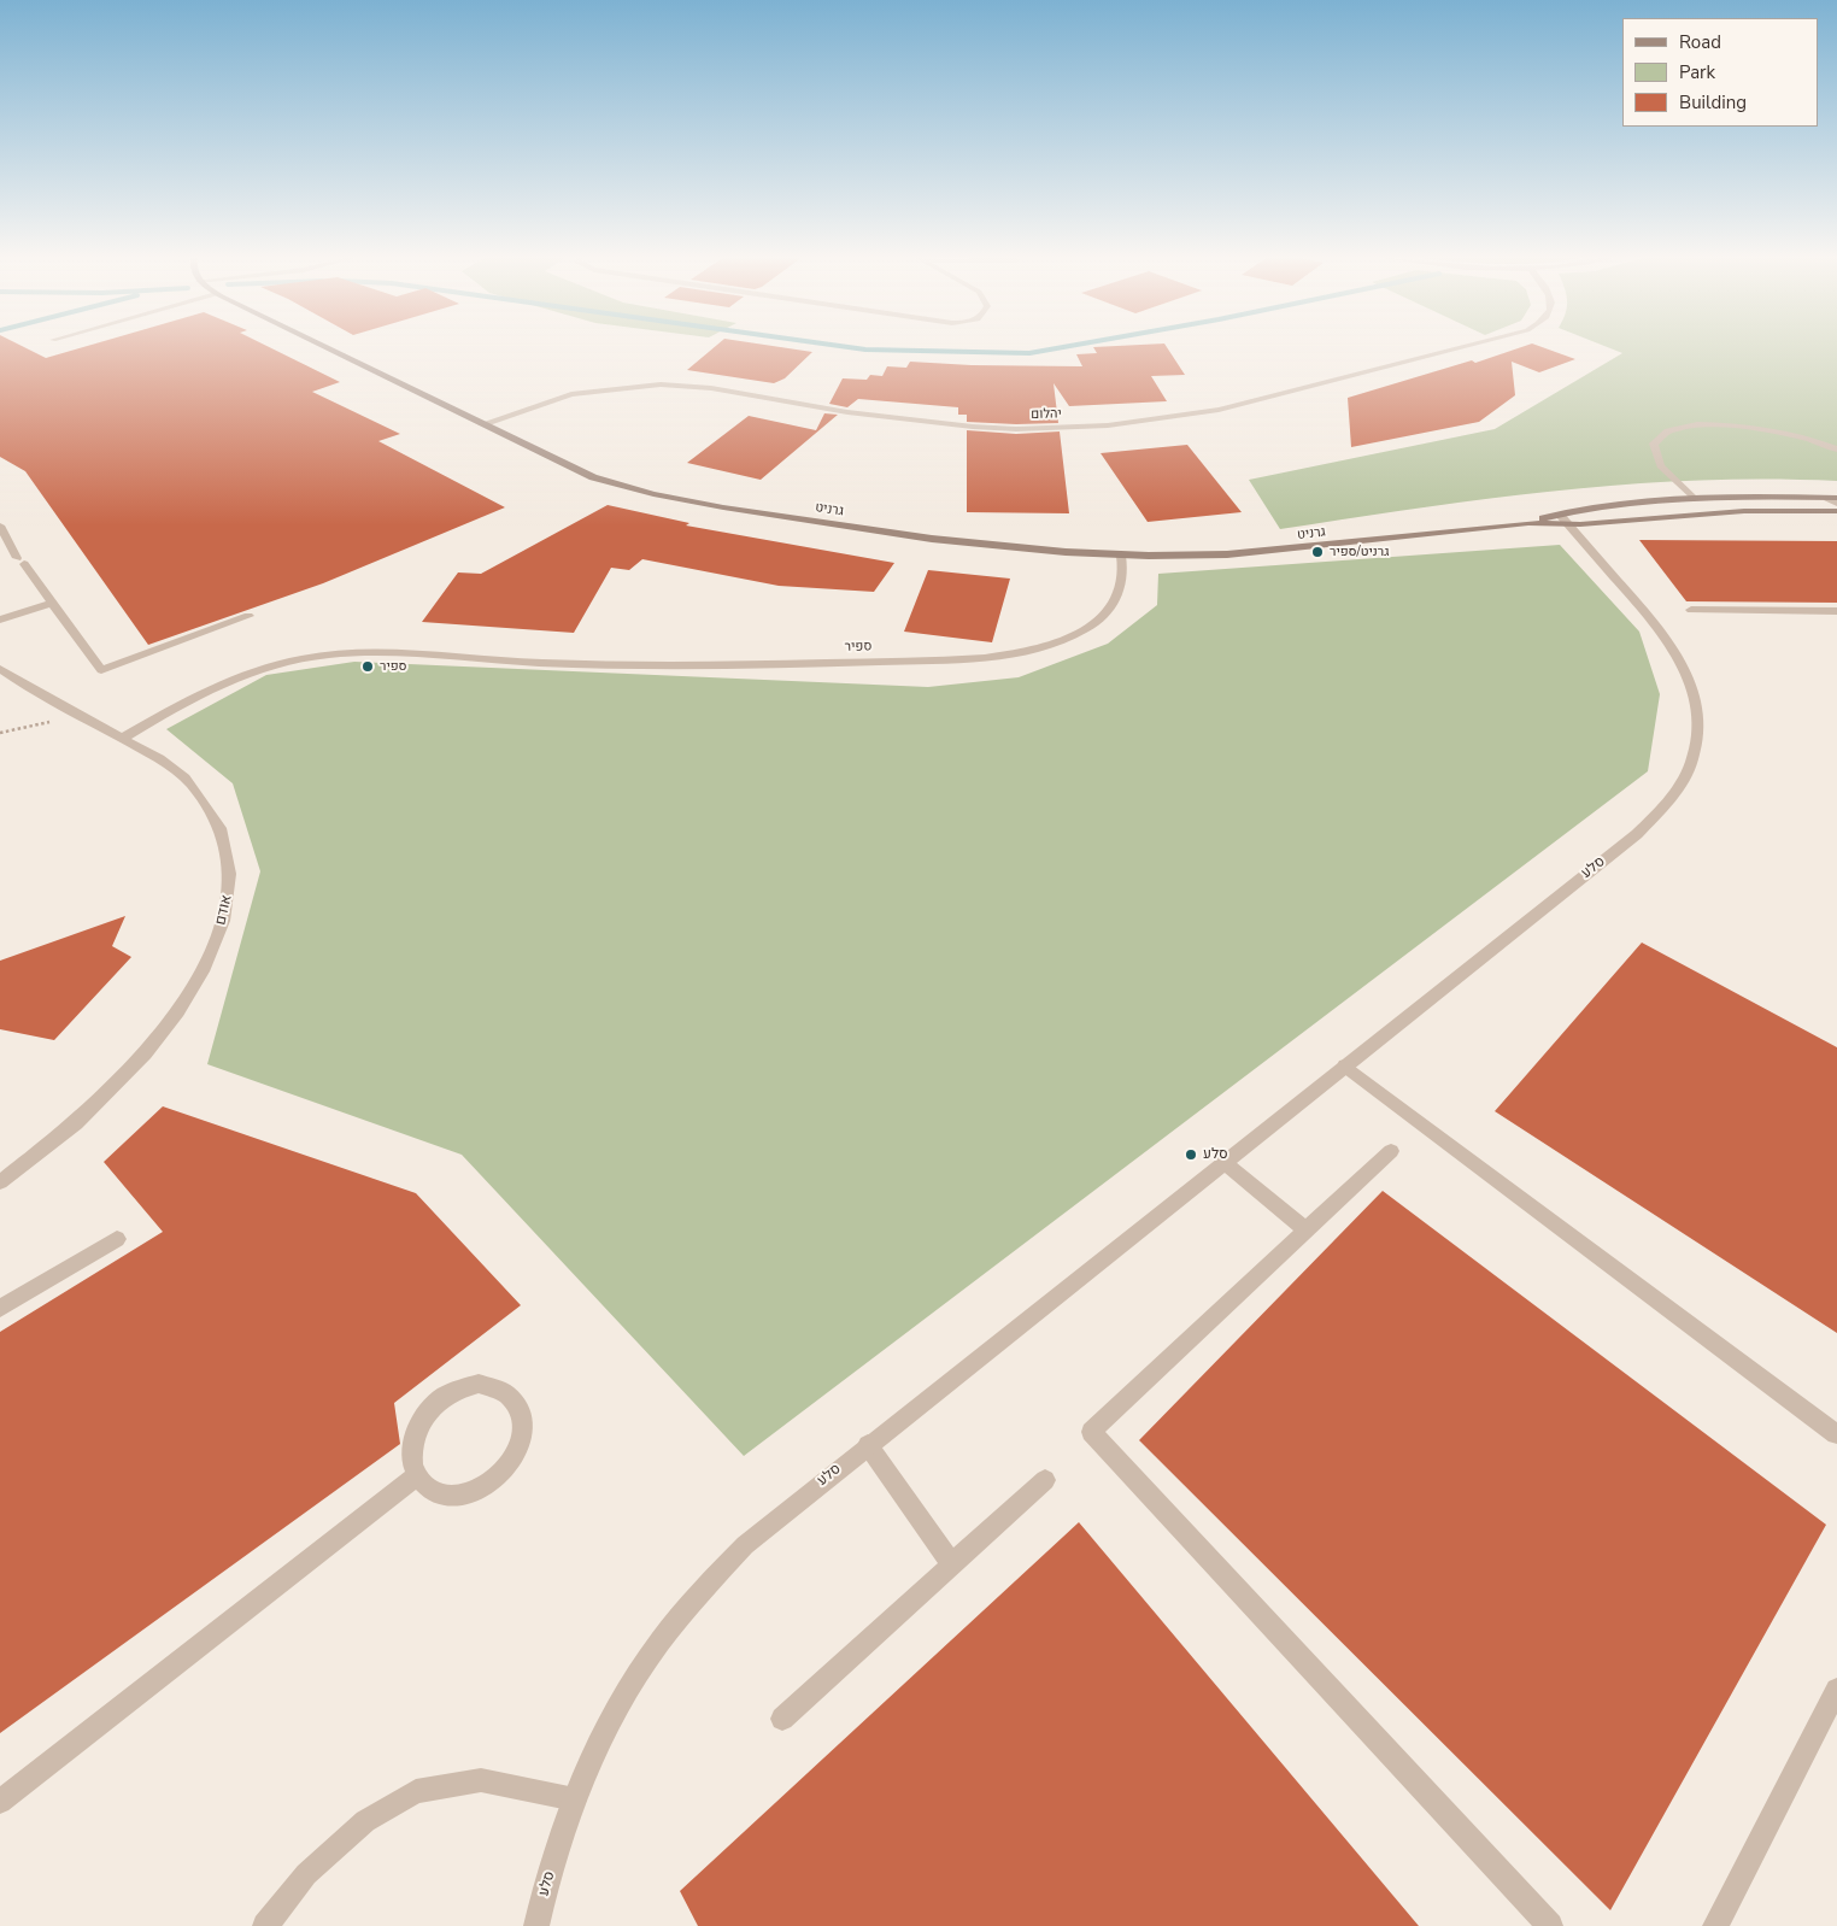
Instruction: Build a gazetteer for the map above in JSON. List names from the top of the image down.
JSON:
{
  "streets": {
    "street": [
      "יהלום",
      "גרניט",
      "ספיר",
      "סלע",
      "אודם"
    ]
  },
  "crossings": [
    ["יהלום", "גרניט"],
    ["גרניט", "ספיר"],
    ["גרניט", "סלע"],
    ["ספיר", "אודם"]
  ],
  "places": ["גרניט/ספיר", "ספיר", "סלע"],
  "legend": ["Road", "Park", "Building"]
}
